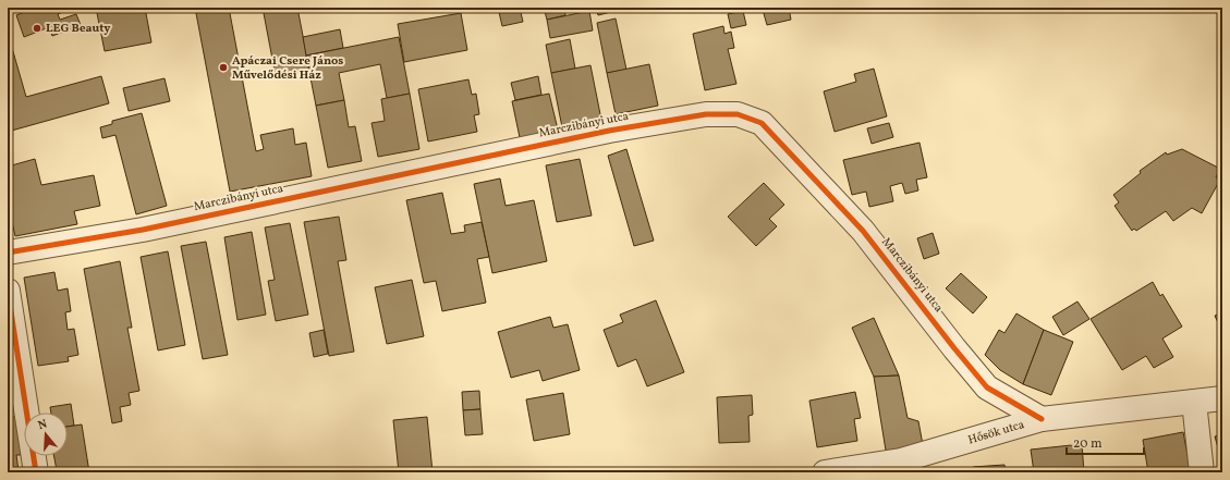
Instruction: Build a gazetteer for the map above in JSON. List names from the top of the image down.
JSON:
{
  "streets": {
    "street": ["Marczibányi utca", "Hősök utca"]
  },
  "crossings": [
    ["Marczibányi utca", "Hősök utca"]
  ],
  "places": ["LEG Beauty", "Apáczai Csere János Művelődési Ház"],
  "scale_bar": "20 m",
  "north": "top"
}
